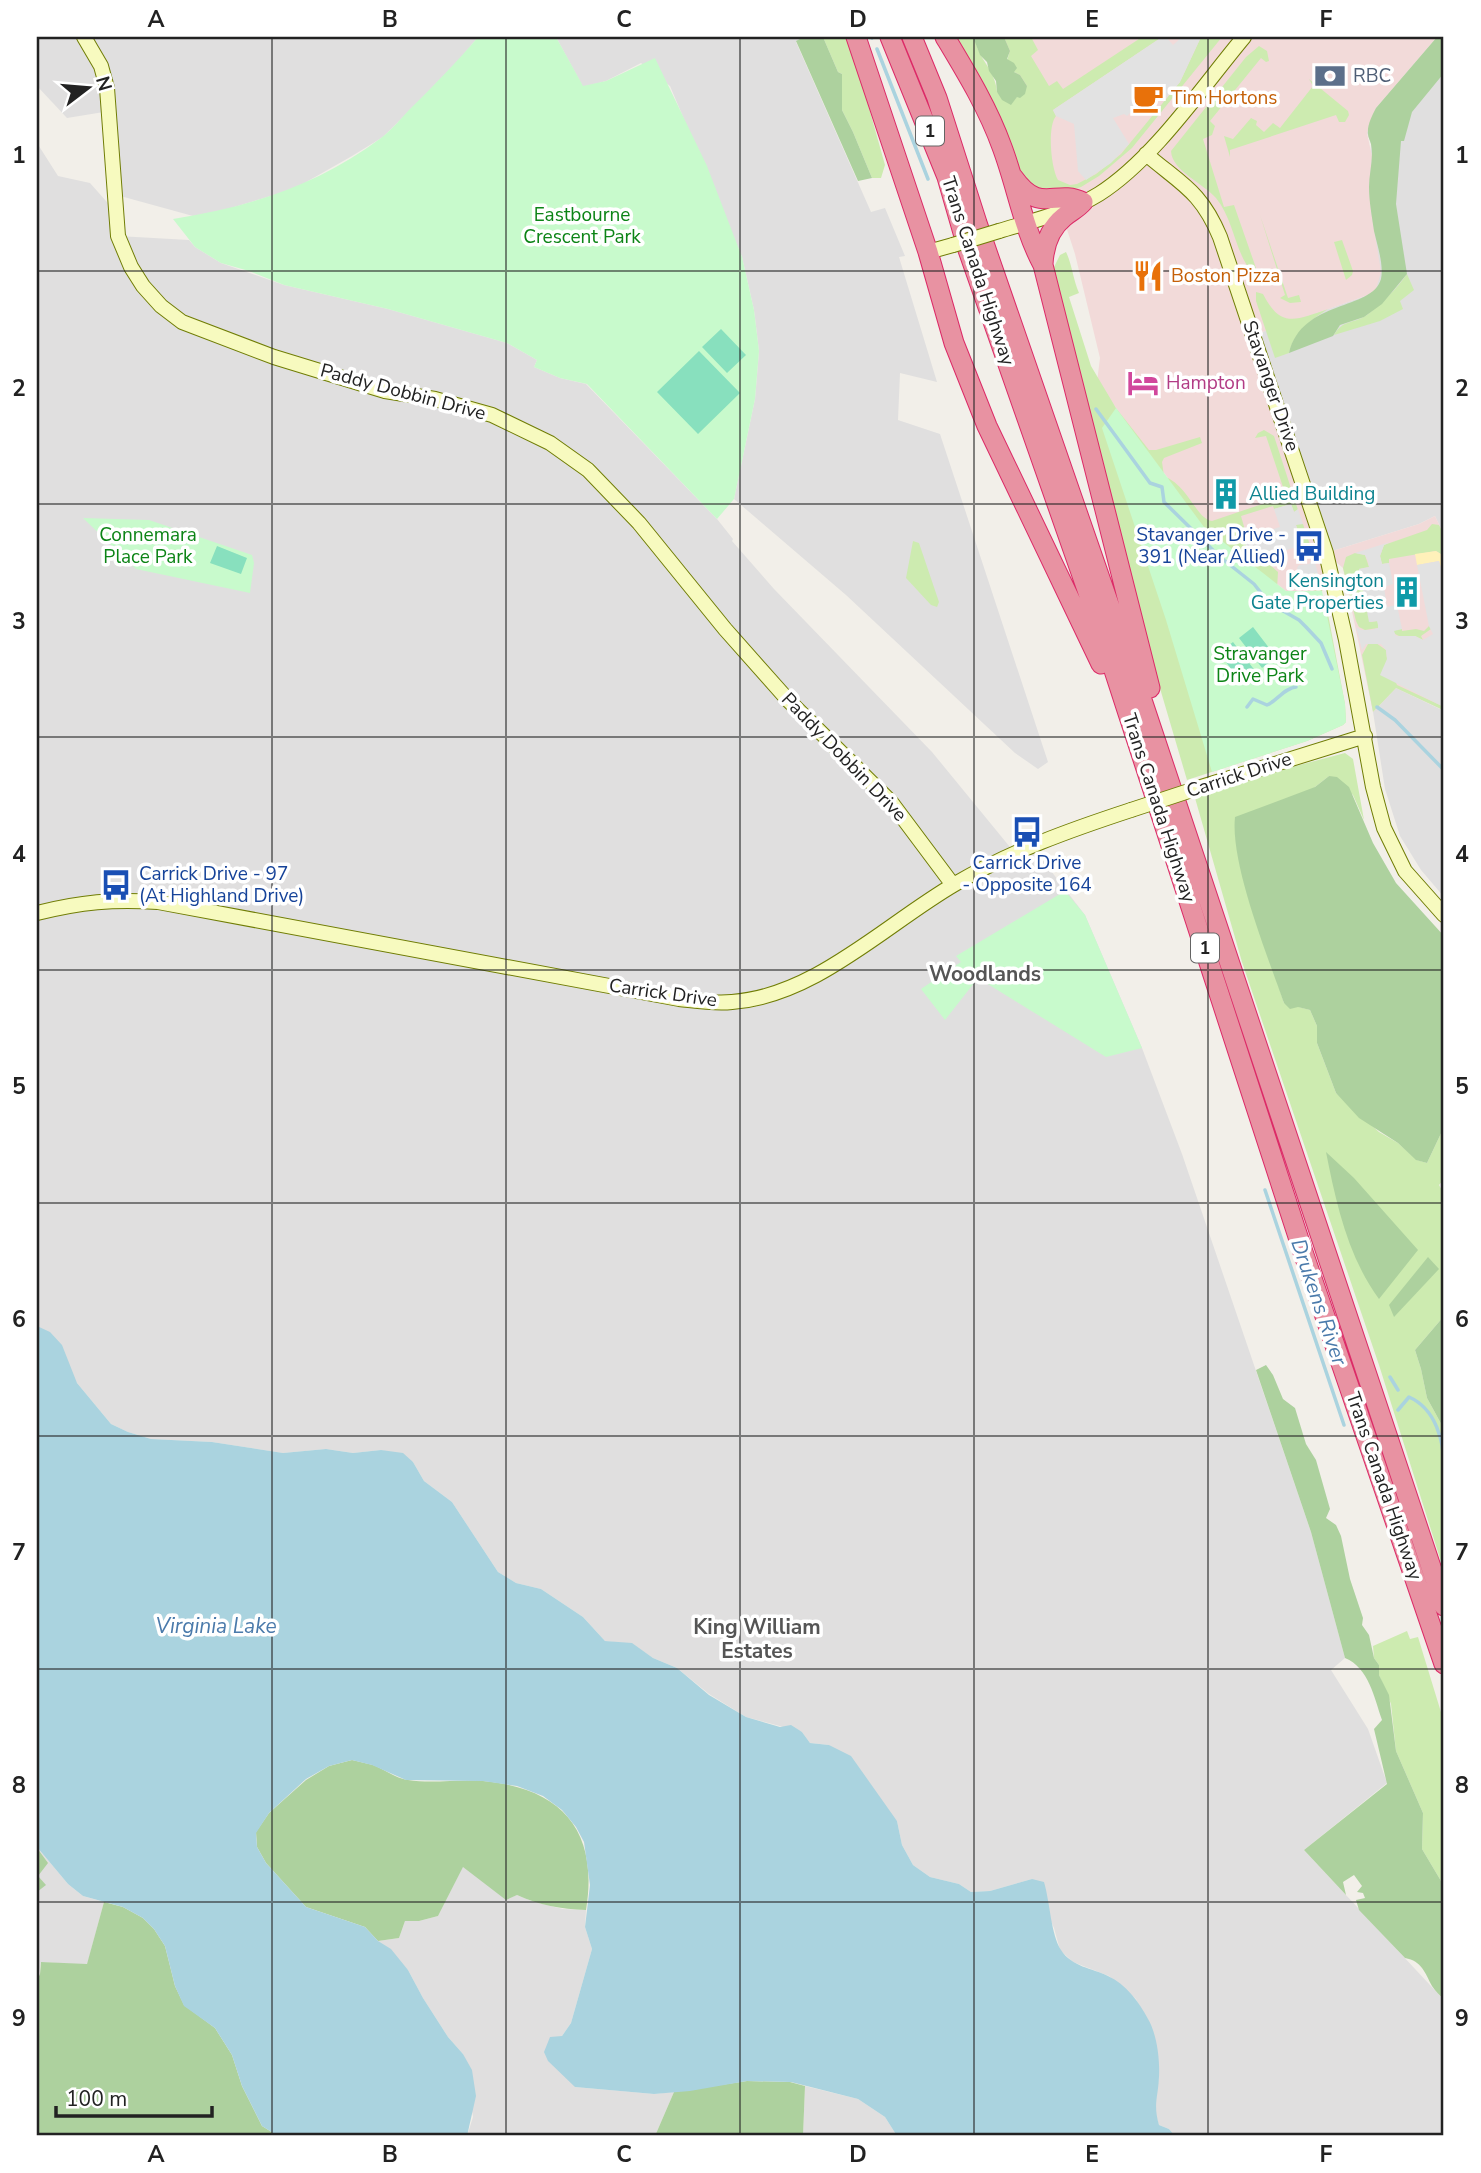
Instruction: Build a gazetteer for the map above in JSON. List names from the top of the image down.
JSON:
{
  "streets": {
    "highway": ["1", "Trans Canada Highway"],
    "street": ["Stavanger Drive", "Paddy Dobbin Drive", "Carrick Drive"]
  },
  "crossings": [
    ["Stavanger Drive", "Carrick Drive"],
    ["Paddy Dobbin Drive", "Carrick Drive"]
  ],
  "districts": ["Woodlands", "King William Estates"],
  "water": ["Drukens River", "Virginia Lake"],
  "parks": ["Eastbourne Crescent Park", "Connemara Place Park", "Stravanger Drive Park"],
  "places": {
    "bank": ["RBC"],
    "cafe": ["Tim Hortons"],
    "restaurant": ["Boston Pizza"],
    "hotel": ["Hampton"],
    "building": ["Allied Building", "Kensington Gate Properties"],
    "bus stop": ["Stavanger Drive - 391 (Near Allied)", "Carrick Drive - Opposite 164", "Carrick Drive - 97 (At Highland Drive)"]
  },
  "scale_bar": "100 m",
  "north": "right",
  "grid": {
    "columns": [
      "A",
      "B",
      "C",
      "D",
      "E",
      "F"
    ],
    "rows": [
      "1",
      "2",
      "3",
      "4",
      "5",
      "6",
      "7",
      "8",
      "9"
    ]
  }
}
